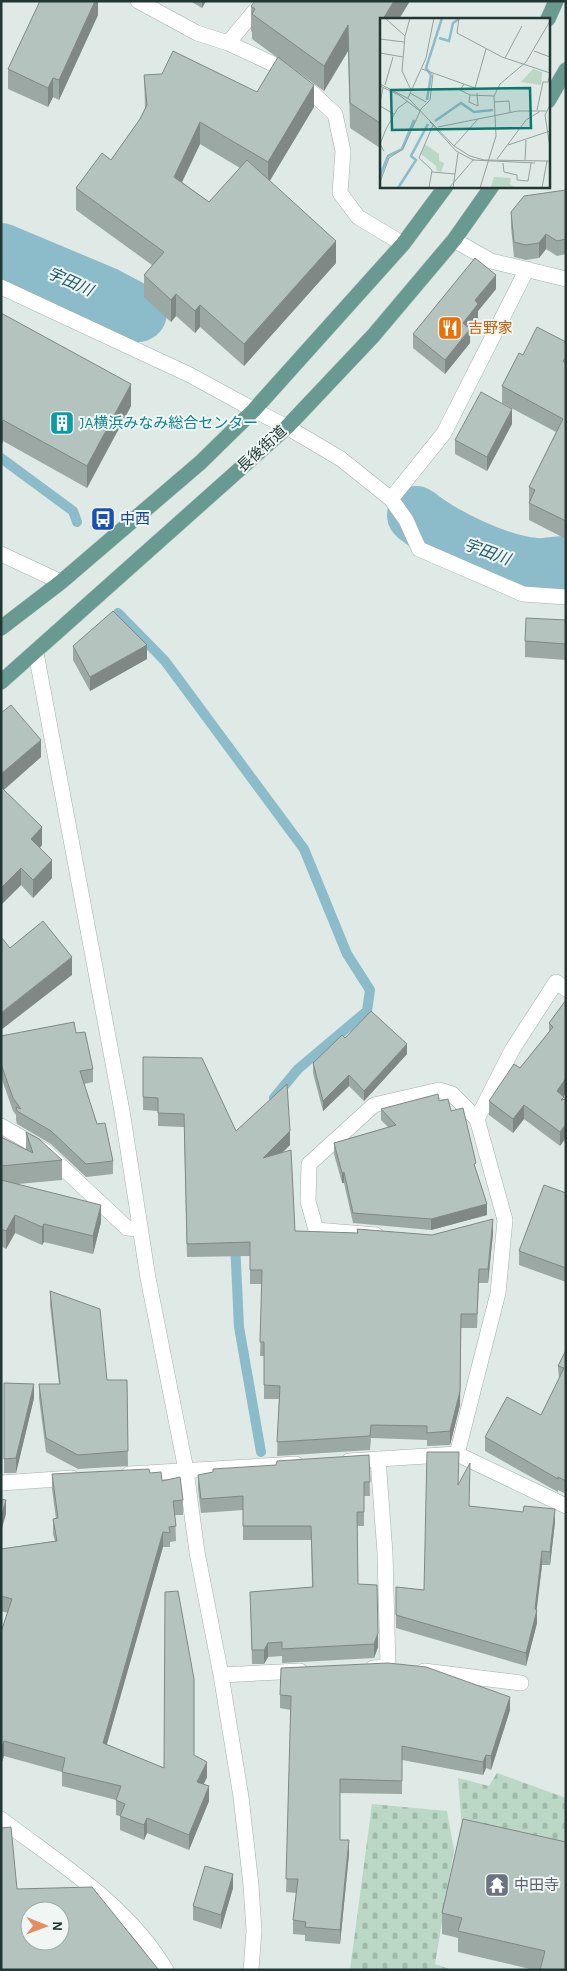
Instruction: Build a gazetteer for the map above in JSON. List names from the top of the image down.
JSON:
{
  "streets": {
    "main road": ["長後街道"]
  },
  "water": ["宇田川"],
  "places": {
    "restaurant": ["吉野家"],
    "building": ["JA横浜みなみ総合センター"],
    "bus stop": ["中西"],
    "temple": ["中田寺"]
  },
  "north": "right"
}
